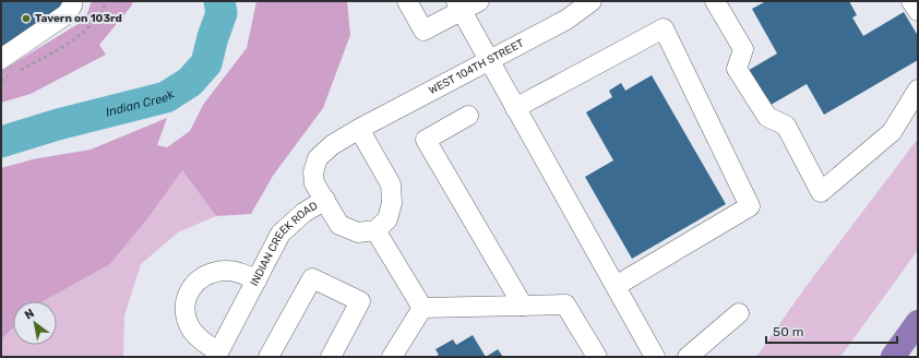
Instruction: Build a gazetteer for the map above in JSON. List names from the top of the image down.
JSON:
{
  "streets": {
    "street": ["WEST 104TH STREET", "INDIAN CREEK ROAD"]
  },
  "crossings": [
    ["WEST 104TH STREET", "INDIAN CREEK ROAD"]
  ],
  "water": ["Indian Creek"],
  "places": ["Tavern on 103rd"],
  "scale_bar": "50 m",
  "north": "top left"
}
